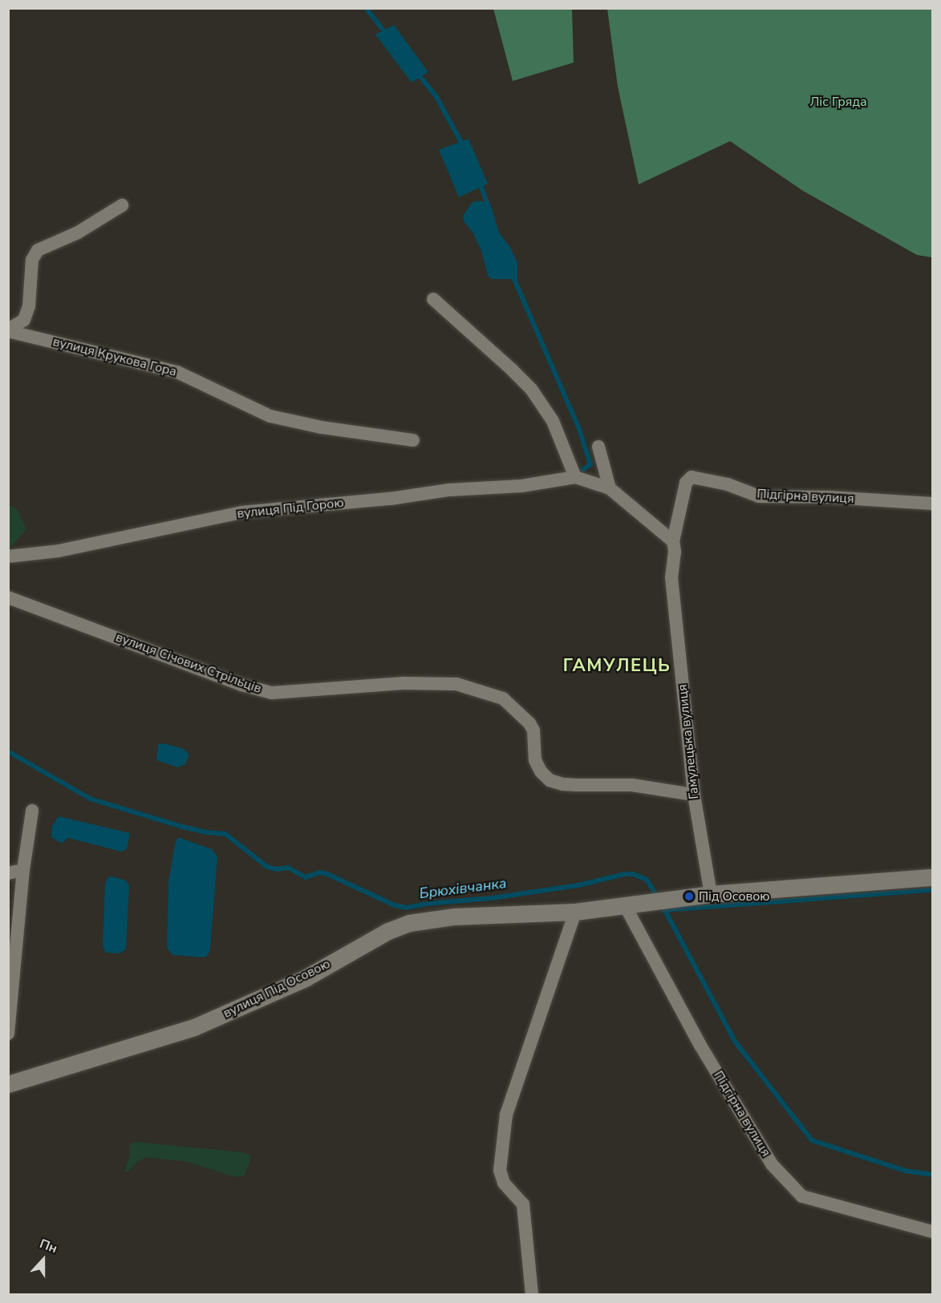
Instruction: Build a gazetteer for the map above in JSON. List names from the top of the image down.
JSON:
{
  "streets": {
    "street": [
      "вулиця Крукова Гора",
      "Підгірна вулиця",
      "вулиця Під Горою",
      "вулиця Січових Стрільців",
      "Гамулецька вулиця",
      "вулиця Під Осовою"
    ]
  },
  "crossings": [
    ["Підгірна вулиця", "Гамулецька вулиця"],
    ["Підгірна вулиця", "вулиця Під Осовою"],
    ["вулиця Січових Стрільців", "Гамулецька вулиця"],
    ["Гамулецька вулиця", "вулиця Під Осовою"]
  ],
  "districts": ["ГАМУЛЕЦЬ"],
  "water": ["Брюхівчанка"],
  "parks": ["Ліс Гряда"],
  "places": ["Під Осовою"],
  "north": "top"
}
